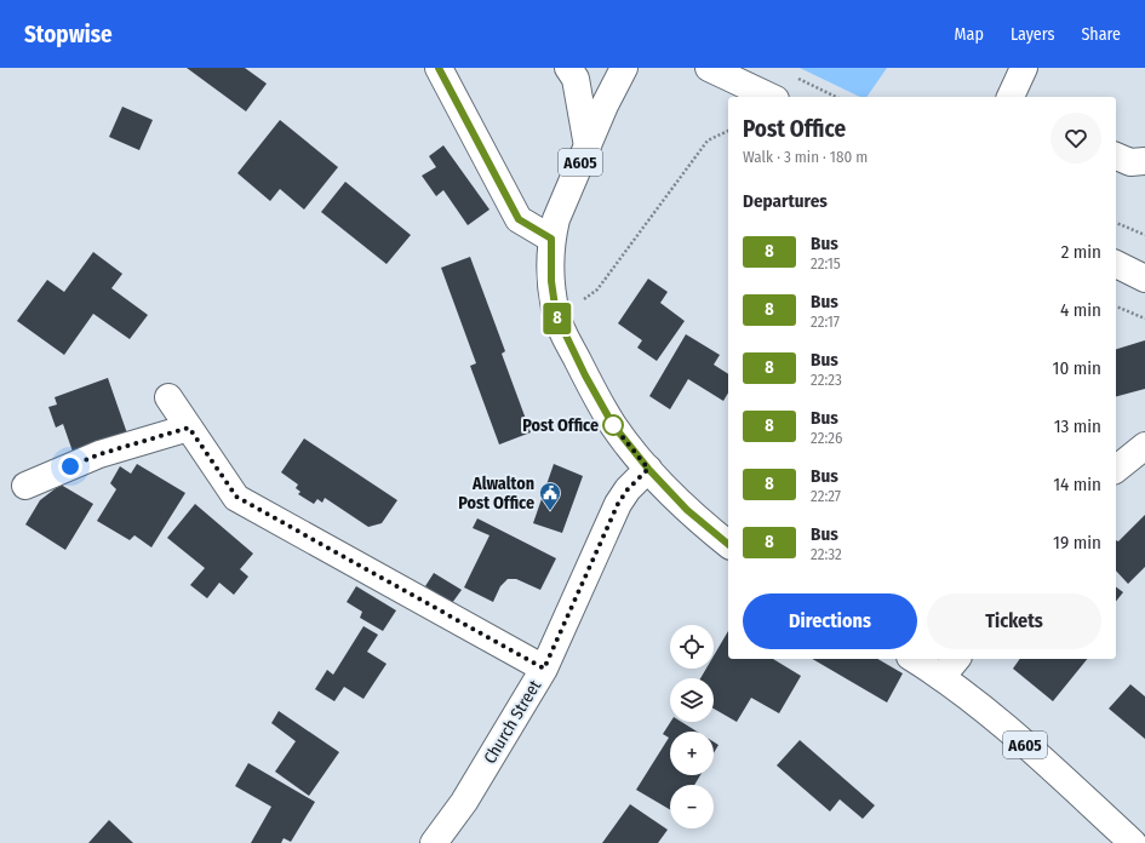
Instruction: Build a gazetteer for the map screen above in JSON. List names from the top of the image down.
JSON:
{
  "streets": {
    "street": ["A605", "Church Street"]
  },
  "crossings": [
    ["A605", "Church Street"]
  ],
  "places": {
    "other": ["Post Office"],
    "public building": ["Alwalton Post Office"]
  },
  "lines": ["bus line 8"],
  "page": {
    "header": "Stopwise",
    "nav": ["Map", "Layers", "Share"],
    "on_map": "8",
    "heading": [
      ["Post Office", "Walk · 3 min · 180 m"],
      "Departures"
    ],
    "list": [
      {
        "mark": "8",
        "name": "Bus",
        "note": "22:15",
        "value": "2 min"
      },
      {
        "mark": "8",
        "name": "Bus",
        "note": "22:17",
        "value": "4 min"
      },
      {
        "mark": "8",
        "name": "Bus",
        "note": "22:23",
        "value": "10 min"
      },
      {
        "mark": "8",
        "name": "Bus",
        "note": "22:26",
        "value": "13 min"
      },
      {
        "mark": "8",
        "name": "Bus",
        "note": "22:27",
        "value": "14 min"
      },
      {
        "mark": "8",
        "name": "Bus",
        "note": "22:32",
        "value": "19 min"
      }
    ],
    "buttons": ["Directions", "Tickets"],
    "map_buttons": ["+", "−"]
  }
}
